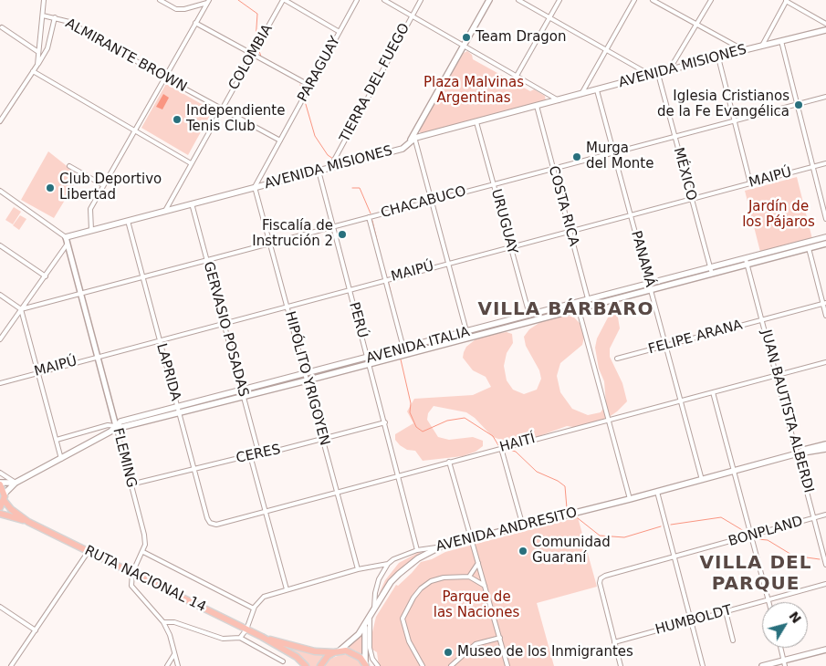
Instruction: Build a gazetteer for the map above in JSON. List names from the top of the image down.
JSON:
{
  "streets": {
    "highway": ["RUTA NACIONAL 14"],
    "main road": ["AVENIDA MISIONES", "AVENIDA ITALIA", "AVENIDA ANDRESITO"],
    "street": [
      "ALMIRANTE BROWN",
      "COLOMBIA",
      "PARAGUAY",
      "TIERRA DEL FUEGO",
      "MÉXICO",
      "MAIPÚ",
      "CHACABUCO",
      "COSTA RICA",
      "URUGUAY",
      "PANAMÁ",
      "PERÚ",
      "GERVASIO POSADAS",
      "FELIPE ARANA",
      "LAPRIDA",
      "HIPÓLITO YRIGOYEN",
      "JUAN BAUTISTA ALBERDI",
      "HAITÍ",
      "CERES",
      "FLEMING",
      "BONPLAND",
      "HUMBOLDT"
    ]
  },
  "crossings": [
    ["ALMIRANTE BROWN", "COLOMBIA"],
    ["ALMIRANTE BROWN", "PARAGUAY"],
    ["COLOMBIA", "AVENIDA MISIONES"],
    ["AVENIDA MISIONES", "PARAGUAY"],
    ["AVENIDA MISIONES", "TIERRA DEL FUEGO"],
    ["AVENIDA MISIONES", "MÉXICO"],
    ["AVENIDA MISIONES", "COSTA RICA"],
    ["AVENIDA MISIONES", "URUGUAY"],
    ["AVENIDA MISIONES", "PANAMÁ"],
    ["AVENIDA MISIONES", "PERÚ"],
    ["AVENIDA MISIONES", "GERVASIO POSADAS"],
    ["AVENIDA MISIONES", "LAPRIDA"],
    ["AVENIDA MISIONES", "HIPÓLITO YRIGOYEN"],
    ["AVENIDA MISIONES", "FLEMING"],
    ["PARAGUAY", "HIPÓLITO YRIGOYEN"],
    ["MÉXICO", "MAIPÚ"],
    ["MÉXICO", "CHACABUCO"],
    ["MÉXICO", "AVENIDA ITALIA"],
    ["MAIPÚ", "COSTA RICA"],
    ["MAIPÚ", "URUGUAY"],
    ["MAIPÚ", "PANAMÁ"],
    ["MAIPÚ", "PERÚ"],
    ["MAIPÚ", "GERVASIO POSADAS"],
    ["MAIPÚ", "LAPRIDA"],
    ["MAIPÚ", "HIPÓLITO YRIGOYEN"],
    ["MAIPÚ", "FLEMING"],
    ["CHACABUCO", "COSTA RICA"],
    ["CHACABUCO", "URUGUAY"],
    ["CHACABUCO", "PANAMÁ"],
    ["CHACABUCO", "PERÚ"],
    ["CHACABUCO", "GERVASIO POSADAS"],
    ["CHACABUCO", "LAPRIDA"],
    ["CHACABUCO", "HIPÓLITO YRIGOYEN"],
    ["CHACABUCO", "FLEMING"],
    ["COSTA RICA", "AVENIDA ITALIA"],
    ["URUGUAY", "AVENIDA ITALIA"],
    ["PANAMÁ", "FELIPE ARANA"],
    ["PANAMÁ", "AVENIDA ITALIA"],
    ["PANAMÁ", "HAITÍ"],
    ["PANAMÁ", "AVENIDA ANDRESITO"],
    ["PERÚ", "AVENIDA ITALIA"],
    ["PERÚ", "HAITÍ"],
    ["PERÚ", "CERES"],
    ["PERÚ", "AVENIDA ANDRESITO"],
    ["GERVASIO POSADAS", "AVENIDA ITALIA"],
    ["GERVASIO POSADAS", "CERES"],
    ["FELIPE ARANA", "JUAN BAUTISTA ALBERDI"],
    ["AVENIDA ITALIA", "LAPRIDA"],
    ["AVENIDA ITALIA", "HIPÓLITO YRIGOYEN"],
    ["AVENIDA ITALIA", "JUAN BAUTISTA ALBERDI"],
    ["AVENIDA ITALIA", "FLEMING"],
    ["AVENIDA ITALIA", "RUTA NACIONAL 14"],
    ["LAPRIDA", "HAITÍ"],
    ["LAPRIDA", "CERES"],
    ["HIPÓLITO YRIGOYEN", "HAITÍ"],
    ["HIPÓLITO YRIGOYEN", "CERES"],
    ["HIPÓLITO YRIGOYEN", "AVENIDA ANDRESITO"],
    ["JUAN BAUTISTA ALBERDI", "HAITÍ"],
    ["JUAN BAUTISTA ALBERDI", "AVENIDA ANDRESITO"],
    ["JUAN BAUTISTA ALBERDI", "BONPLAND"],
    ["CERES", "FLEMING"],
    ["FLEMING", "RUTA NACIONAL 14"],
    ["BONPLAND", "HUMBOLDT"]
  ],
  "districts": ["VILLA BÁRBARO", "VILLA DEL PARQUE"],
  "parks": ["Plaza Malvinas Argentinas", "Jardín de los Pájaros", "Parque de las Naciones"],
  "places": [
    "Team Dragon",
    "Iglesia Cristianos de la Fe Evangélica",
    "Independiente Tenis Club",
    "Murga del Monte",
    "Club Deportivo Libertad",
    "Fiscalía de Instrución 2",
    "Comunidad Guaraní",
    "Museo de los Inmigrantes"
  ],
  "north": "top right"
}
